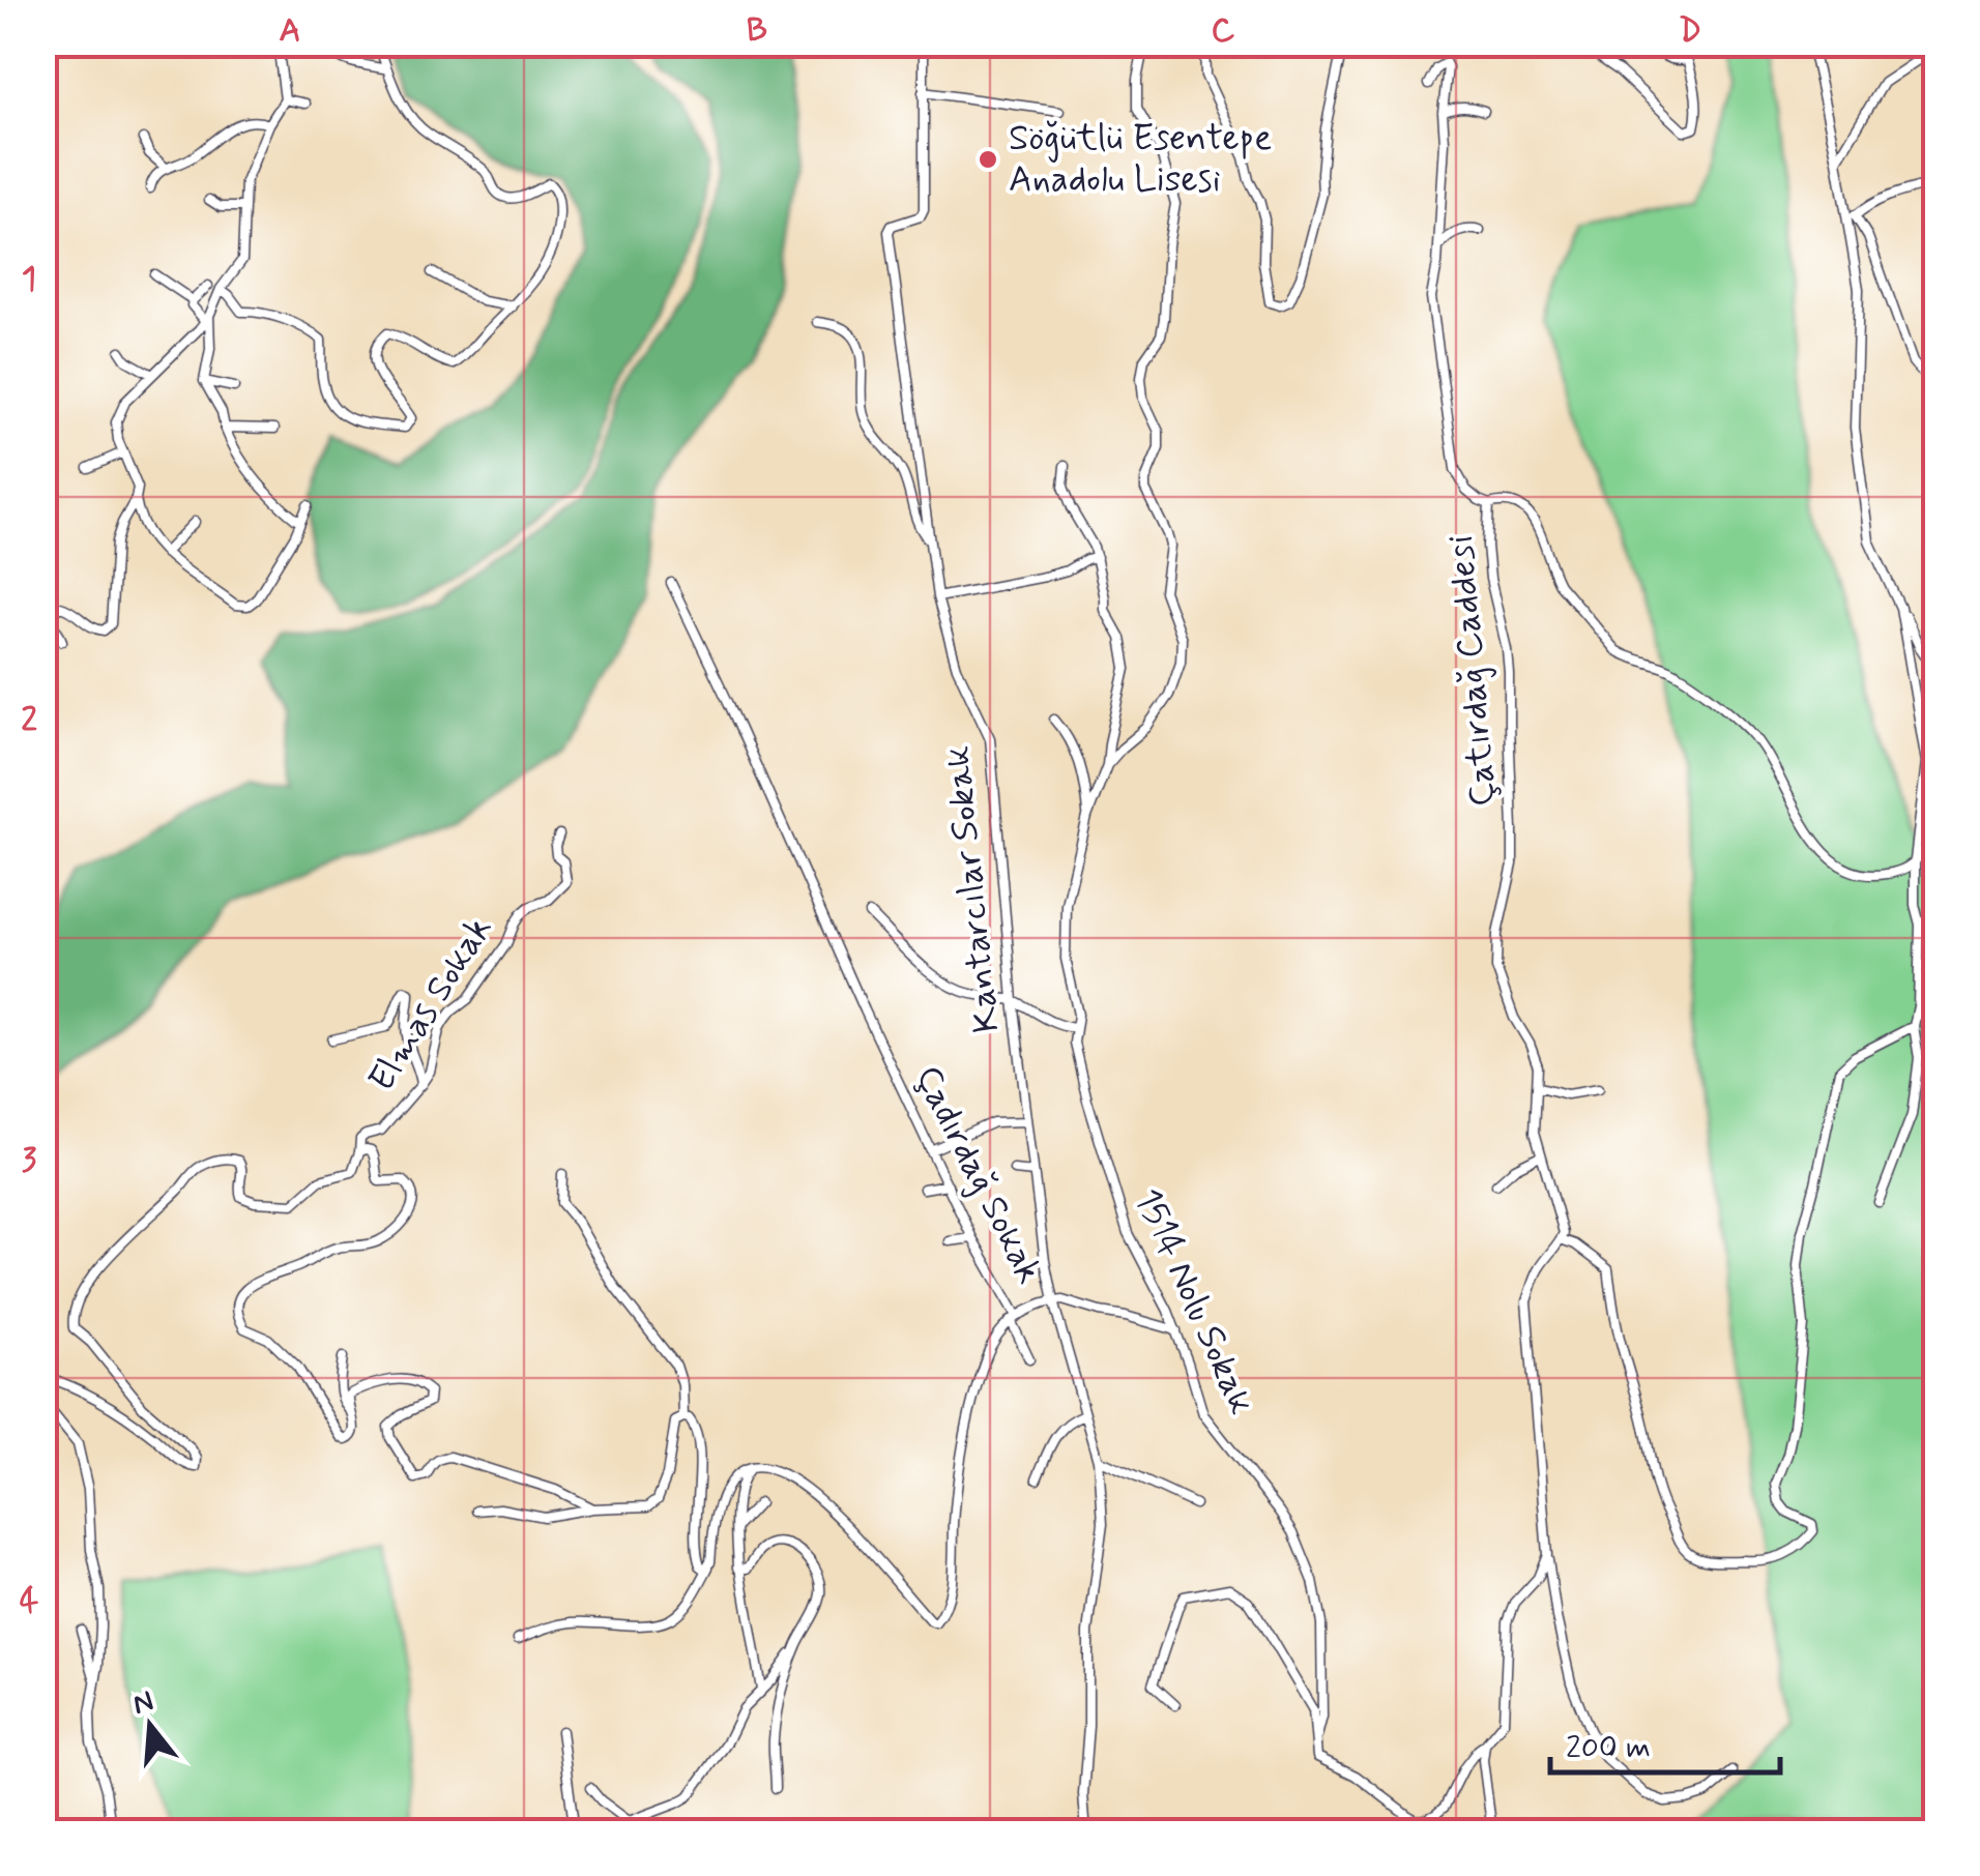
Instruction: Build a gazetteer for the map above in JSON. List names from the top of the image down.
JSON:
{
  "streets": {
    "street": [
      "Çatırdağ Caddesi",
      "Kantarcılar Sokak",
      "Elmas Sokak",
      "Çadırdağ Sokak",
      "1514 Nolu Sokak"
    ]
  },
  "places": ["Söğütlü Esentepe Anadolu Lisesi"],
  "scale_bar": "200 m",
  "north": "top",
  "grid": {
    "columns": [
      "A",
      "B",
      "C",
      "D"
    ],
    "rows": [
      "1",
      "2",
      "3",
      "4"
    ]
  }
}
